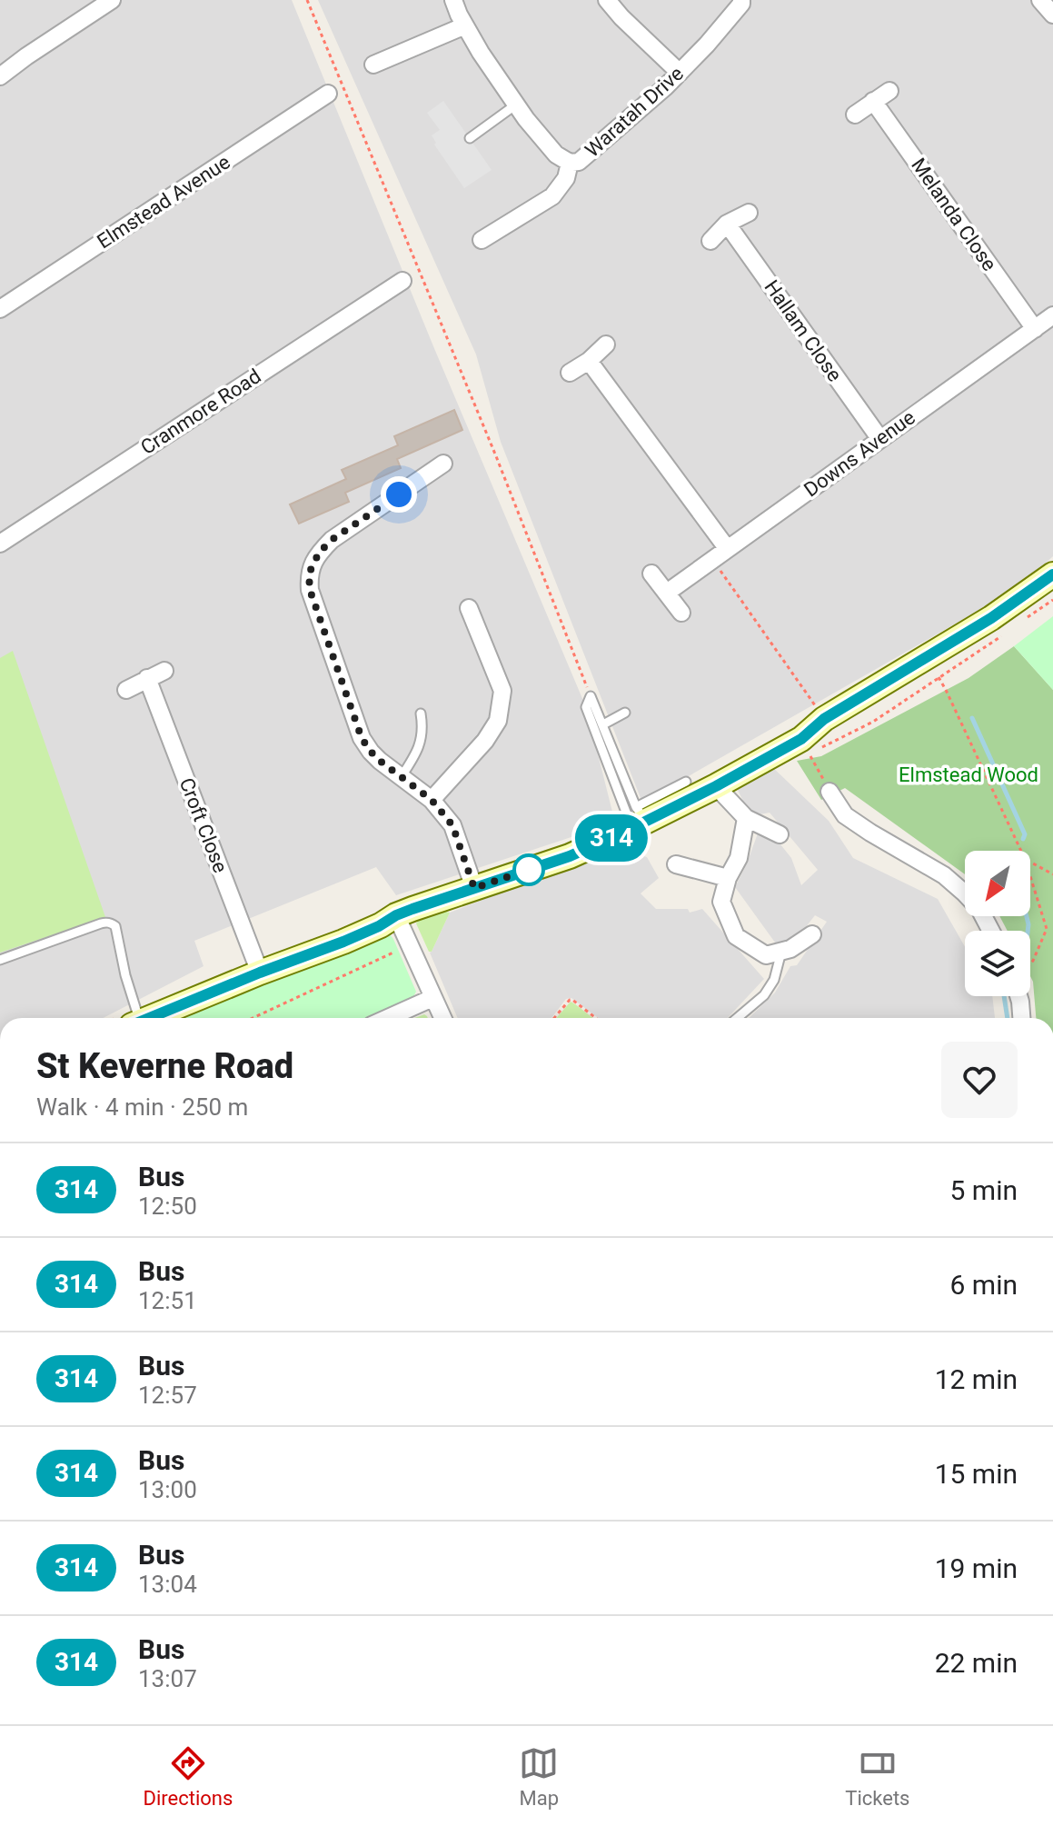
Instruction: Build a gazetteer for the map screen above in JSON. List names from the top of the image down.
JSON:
{
  "streets": {
    "street": [
      "Waratah Drive",
      "Elmstead Avenue",
      "Melanda Close",
      "Hallam Close",
      "Cranmore Road",
      "Downs Avenue",
      "Croft Close"
    ]
  },
  "crossings": [
    ["Melanda Close", "Downs Avenue"],
    ["Hallam Close", "Downs Avenue"]
  ],
  "parks": ["Elmstead Wood"],
  "lines": ["bus line 314"],
  "north": "bottom left",
  "page": {
    "on_map": "314",
    "heading": ["St Keverne Road", "Walk · 4 min · 250 m"],
    "list": [
      {
        "mark": "314",
        "name": "Bus",
        "note": "12:50",
        "value": "5 min"
      },
      {
        "mark": "314",
        "name": "Bus",
        "note": "12:51",
        "value": "6 min"
      },
      {
        "mark": "314",
        "name": "Bus",
        "note": "12:57",
        "value": "12 min"
      },
      {
        "mark": "314",
        "name": "Bus",
        "note": "13:00",
        "value": "15 min"
      },
      {
        "mark": "314",
        "name": "Bus",
        "note": "13:04",
        "value": "19 min"
      },
      {
        "mark": "314",
        "name": "Bus",
        "note": "13:07",
        "value": "22 min"
      }
    ],
    "tabs": ["Directions", "Map", "Tickets"]
  }
}
